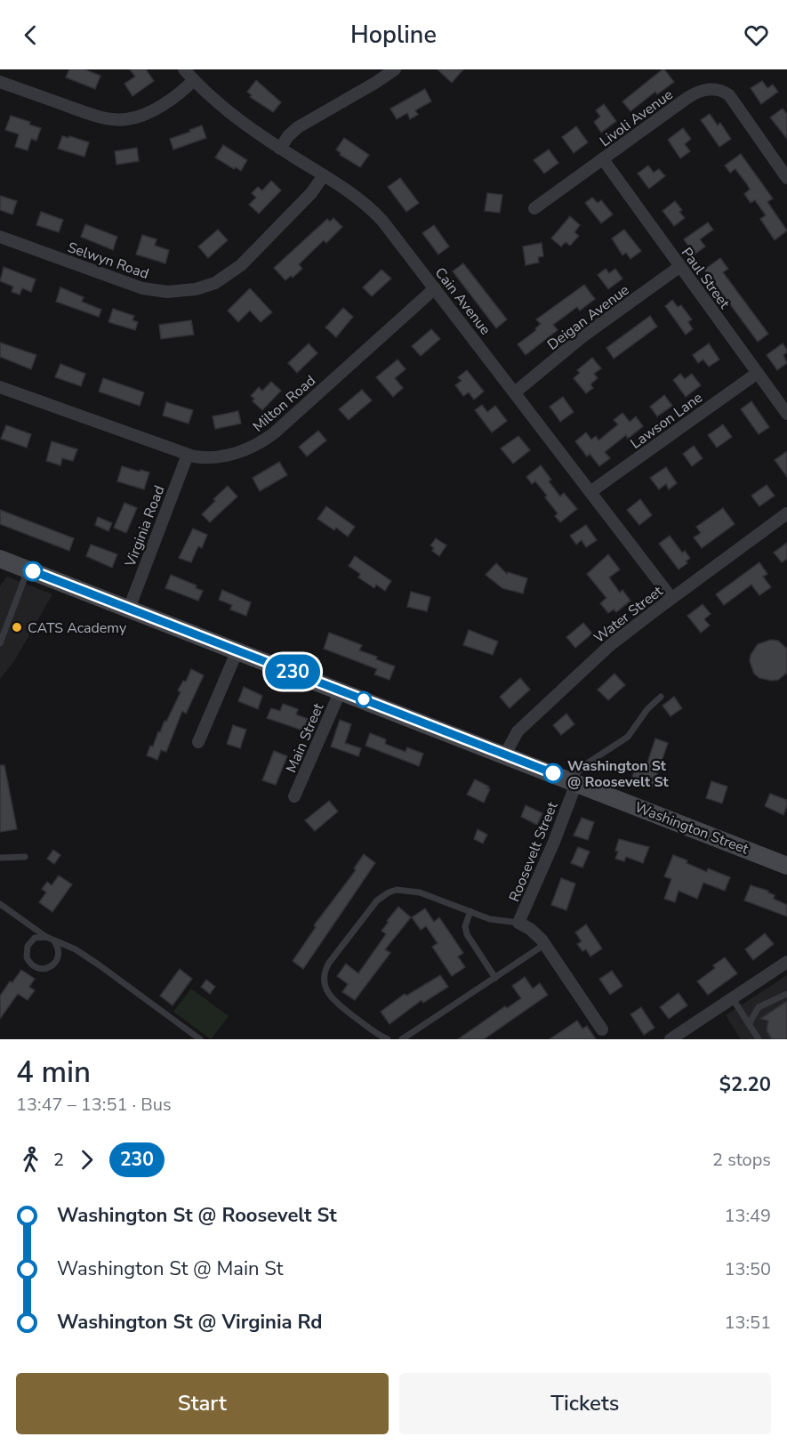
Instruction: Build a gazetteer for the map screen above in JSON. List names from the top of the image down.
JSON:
{
  "streets": {
    "main road": ["Washington Street"],
    "street": [
      "Livoli Avenue",
      "Selwyn Road",
      "Paul Street",
      "Cain Avenue",
      "Deigan Avenue",
      "Milton Road",
      "Lawson Lane",
      "Virginia Road",
      "Water Street",
      "Main Street",
      "Roosevelt Street"
    ]
  },
  "crossings": [
    ["Livoli Avenue", "Paul Street"],
    ["Selwyn Road", "Cain Avenue"],
    ["Paul Street", "Deigan Avenue"],
    ["Paul Street", "Lawson Lane"],
    ["Cain Avenue", "Deigan Avenue"],
    ["Cain Avenue", "Milton Road"],
    ["Cain Avenue", "Lawson Lane"],
    ["Cain Avenue", "Water Street"],
    ["Milton Road", "Virginia Road"],
    ["Virginia Road", "Washington Street"],
    ["Water Street", "Washington Street"],
    ["Main Street", "Washington Street"],
    ["Washington Street", "Roosevelt Street"]
  ],
  "places": ["CATS Academy", "Washington St @ Roosevelt St"],
  "lines": ["bus line 230"],
  "page": {
    "header": "Hopline",
    "on_map": "230",
    "heading": ["4 min", "13:47 – 13:51 · Bus", "$2.20"],
    "legs": ["2", "230", "2 stops"],
    "list": [
      {
        "name": "Washington St @ Roosevelt St",
        "value": "13:49"
      },
      {
        "name": "Washington St @ Main St",
        "value": "13:50"
      },
      {
        "name": "Washington St @ Virginia Rd",
        "value": "13:51"
      }
    ],
    "buttons": ["Start", "Tickets"]
  }
}
